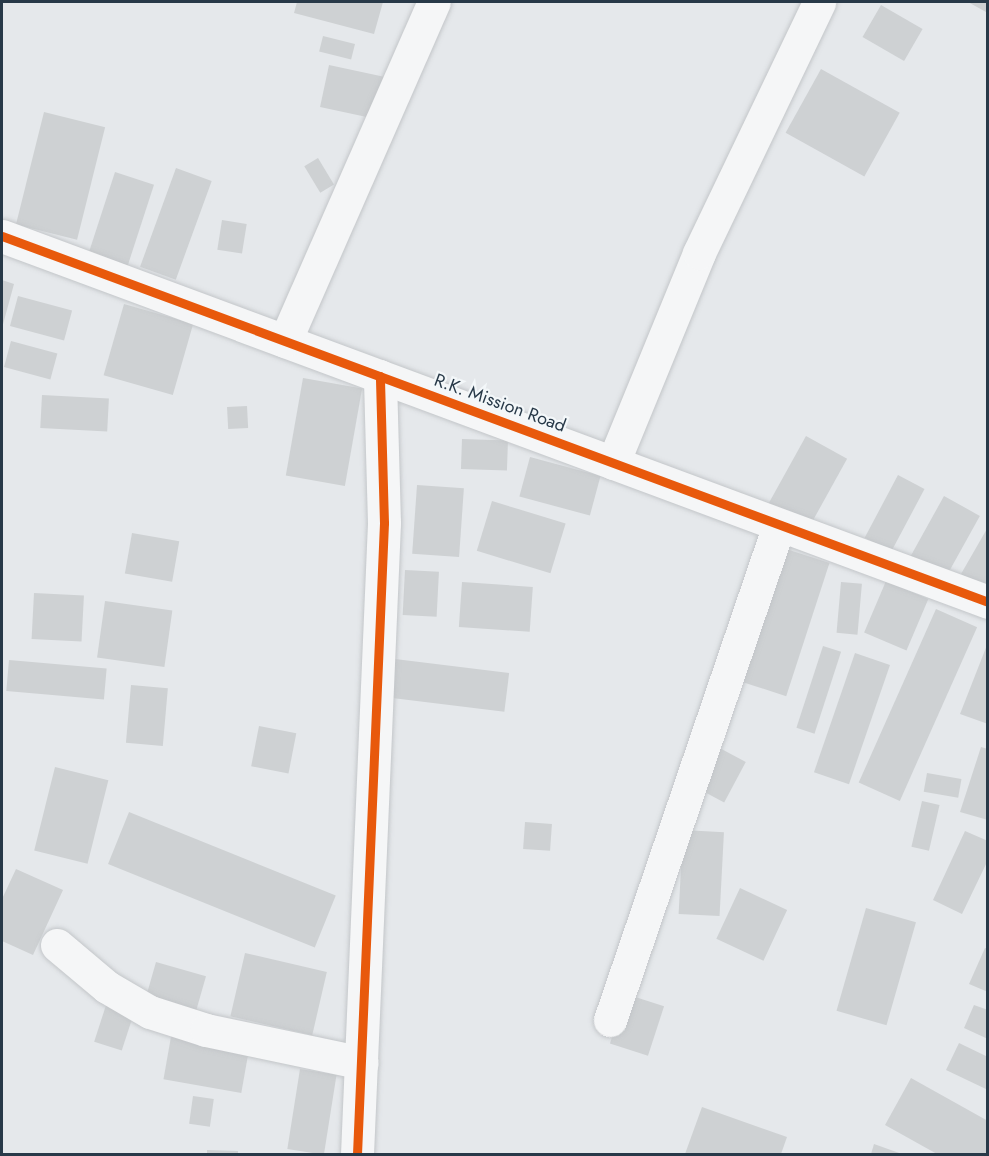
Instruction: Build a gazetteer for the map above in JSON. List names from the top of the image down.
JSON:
{
  "streets": {
    "street": ["R.K. Mission Road"]
  }
}
